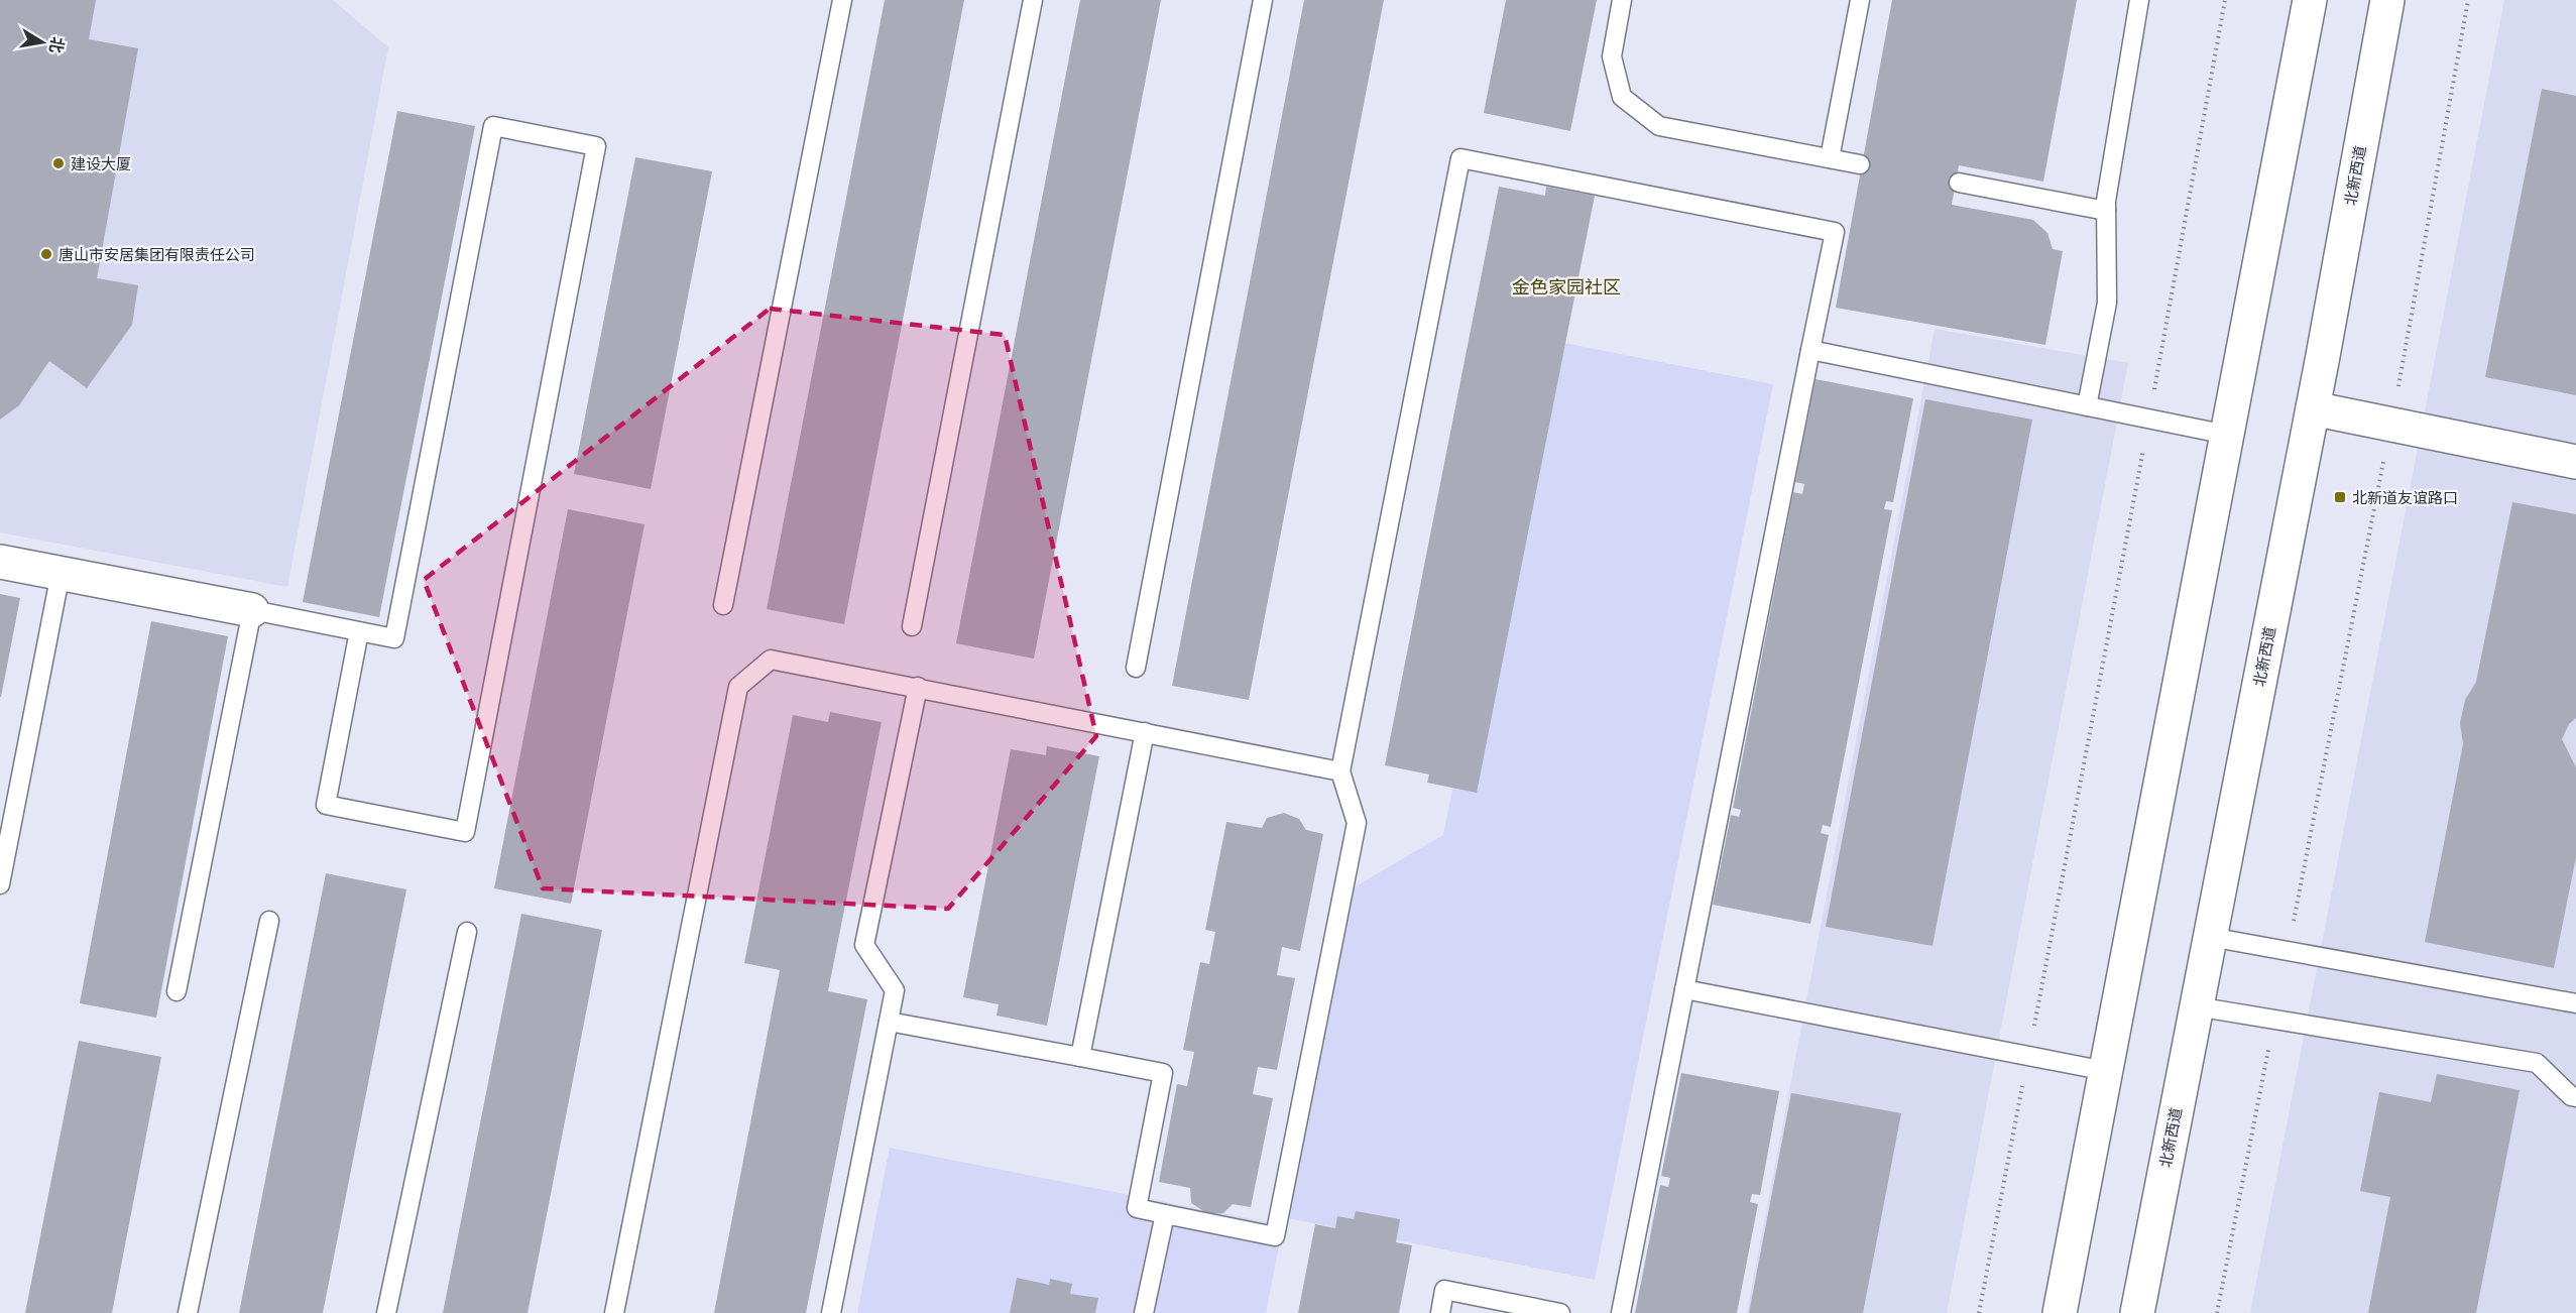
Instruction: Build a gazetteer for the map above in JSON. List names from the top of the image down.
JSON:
{
  "streets": {
    "main road": ["北新西道"]
  },
  "districts": ["金色家园社区"],
  "places": {
    "other": ["建设大厦", "唐山市安居集团有限责任公司"],
    "transit": ["北新道友谊路口"]
  },
  "north": "right"
}
